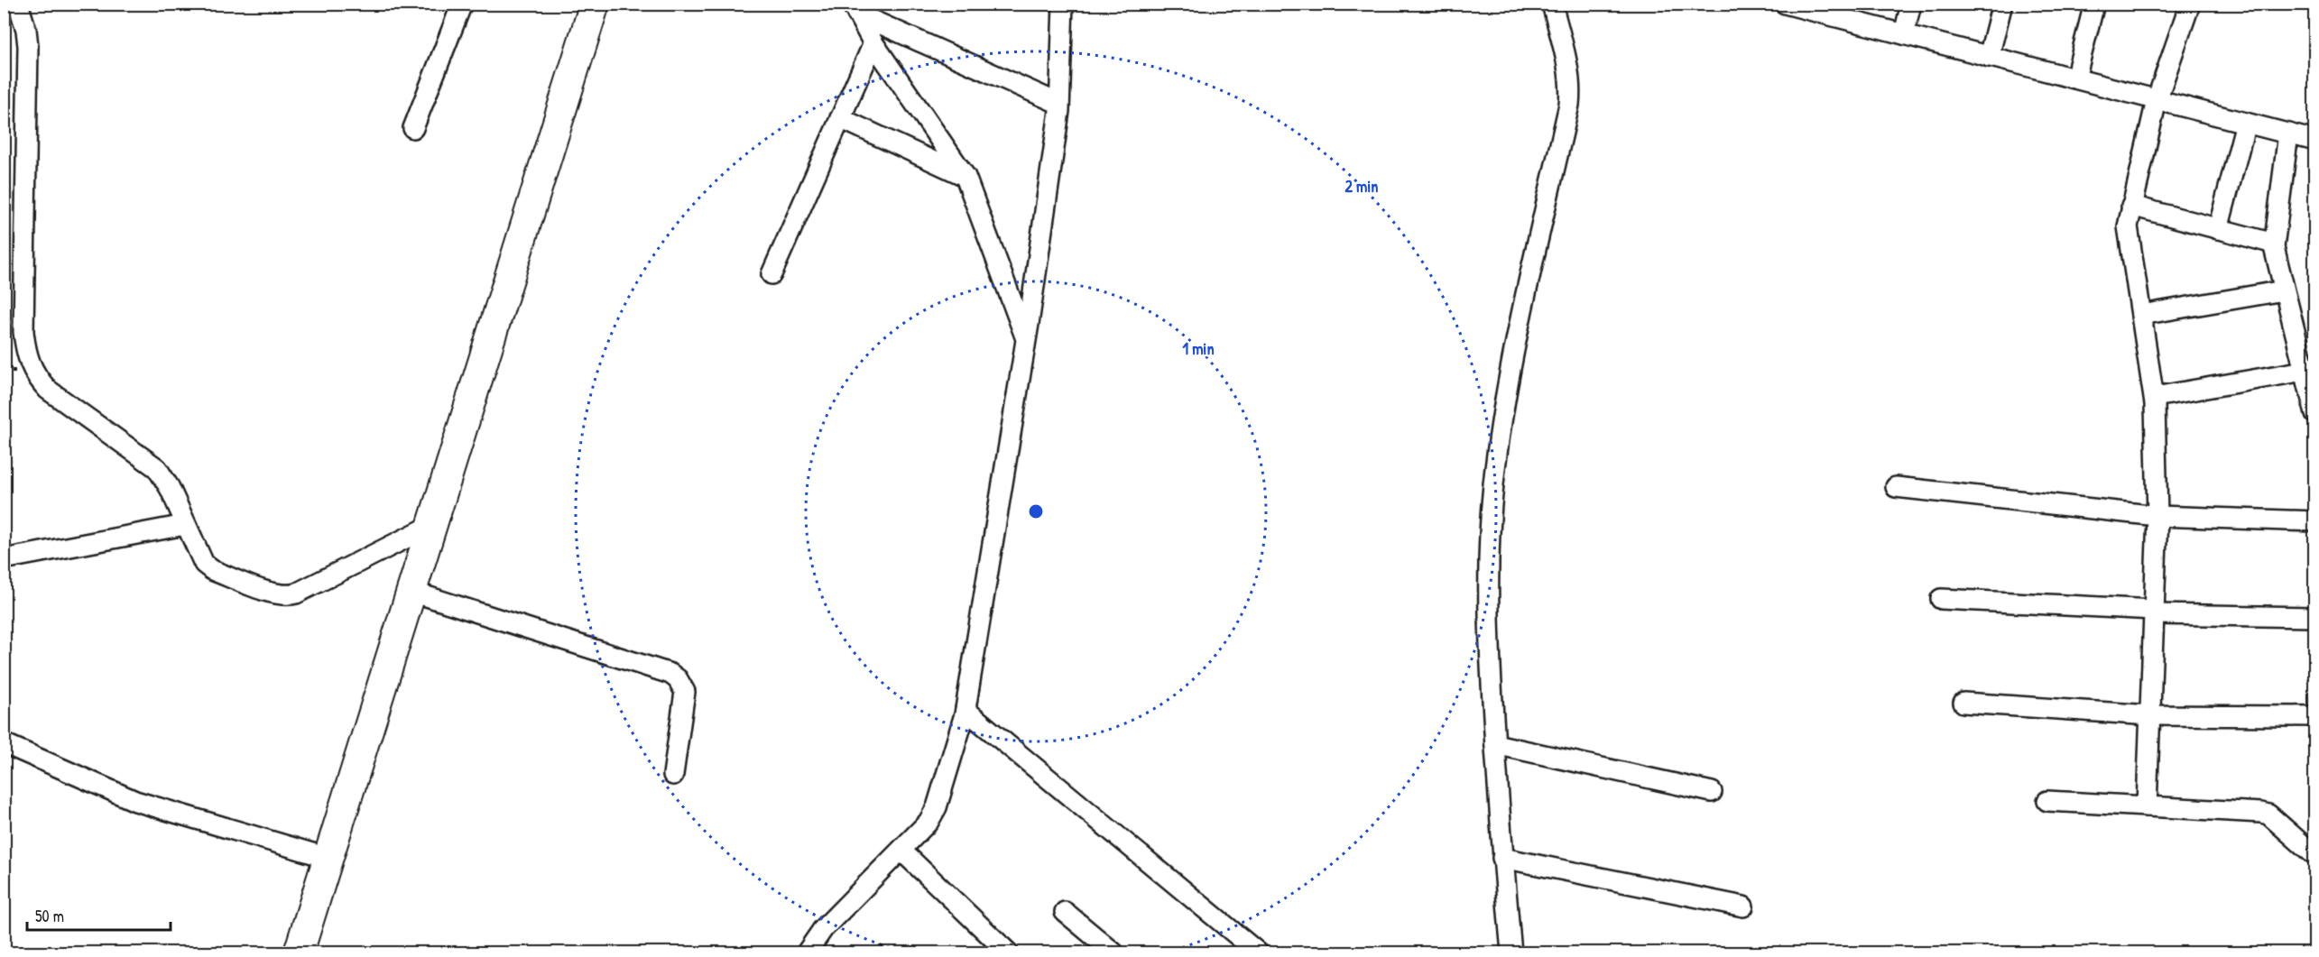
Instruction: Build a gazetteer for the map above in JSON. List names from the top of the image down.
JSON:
{
  "scale_bar": "50 m",
  "rings": ["2 min", "1 min"]
}
